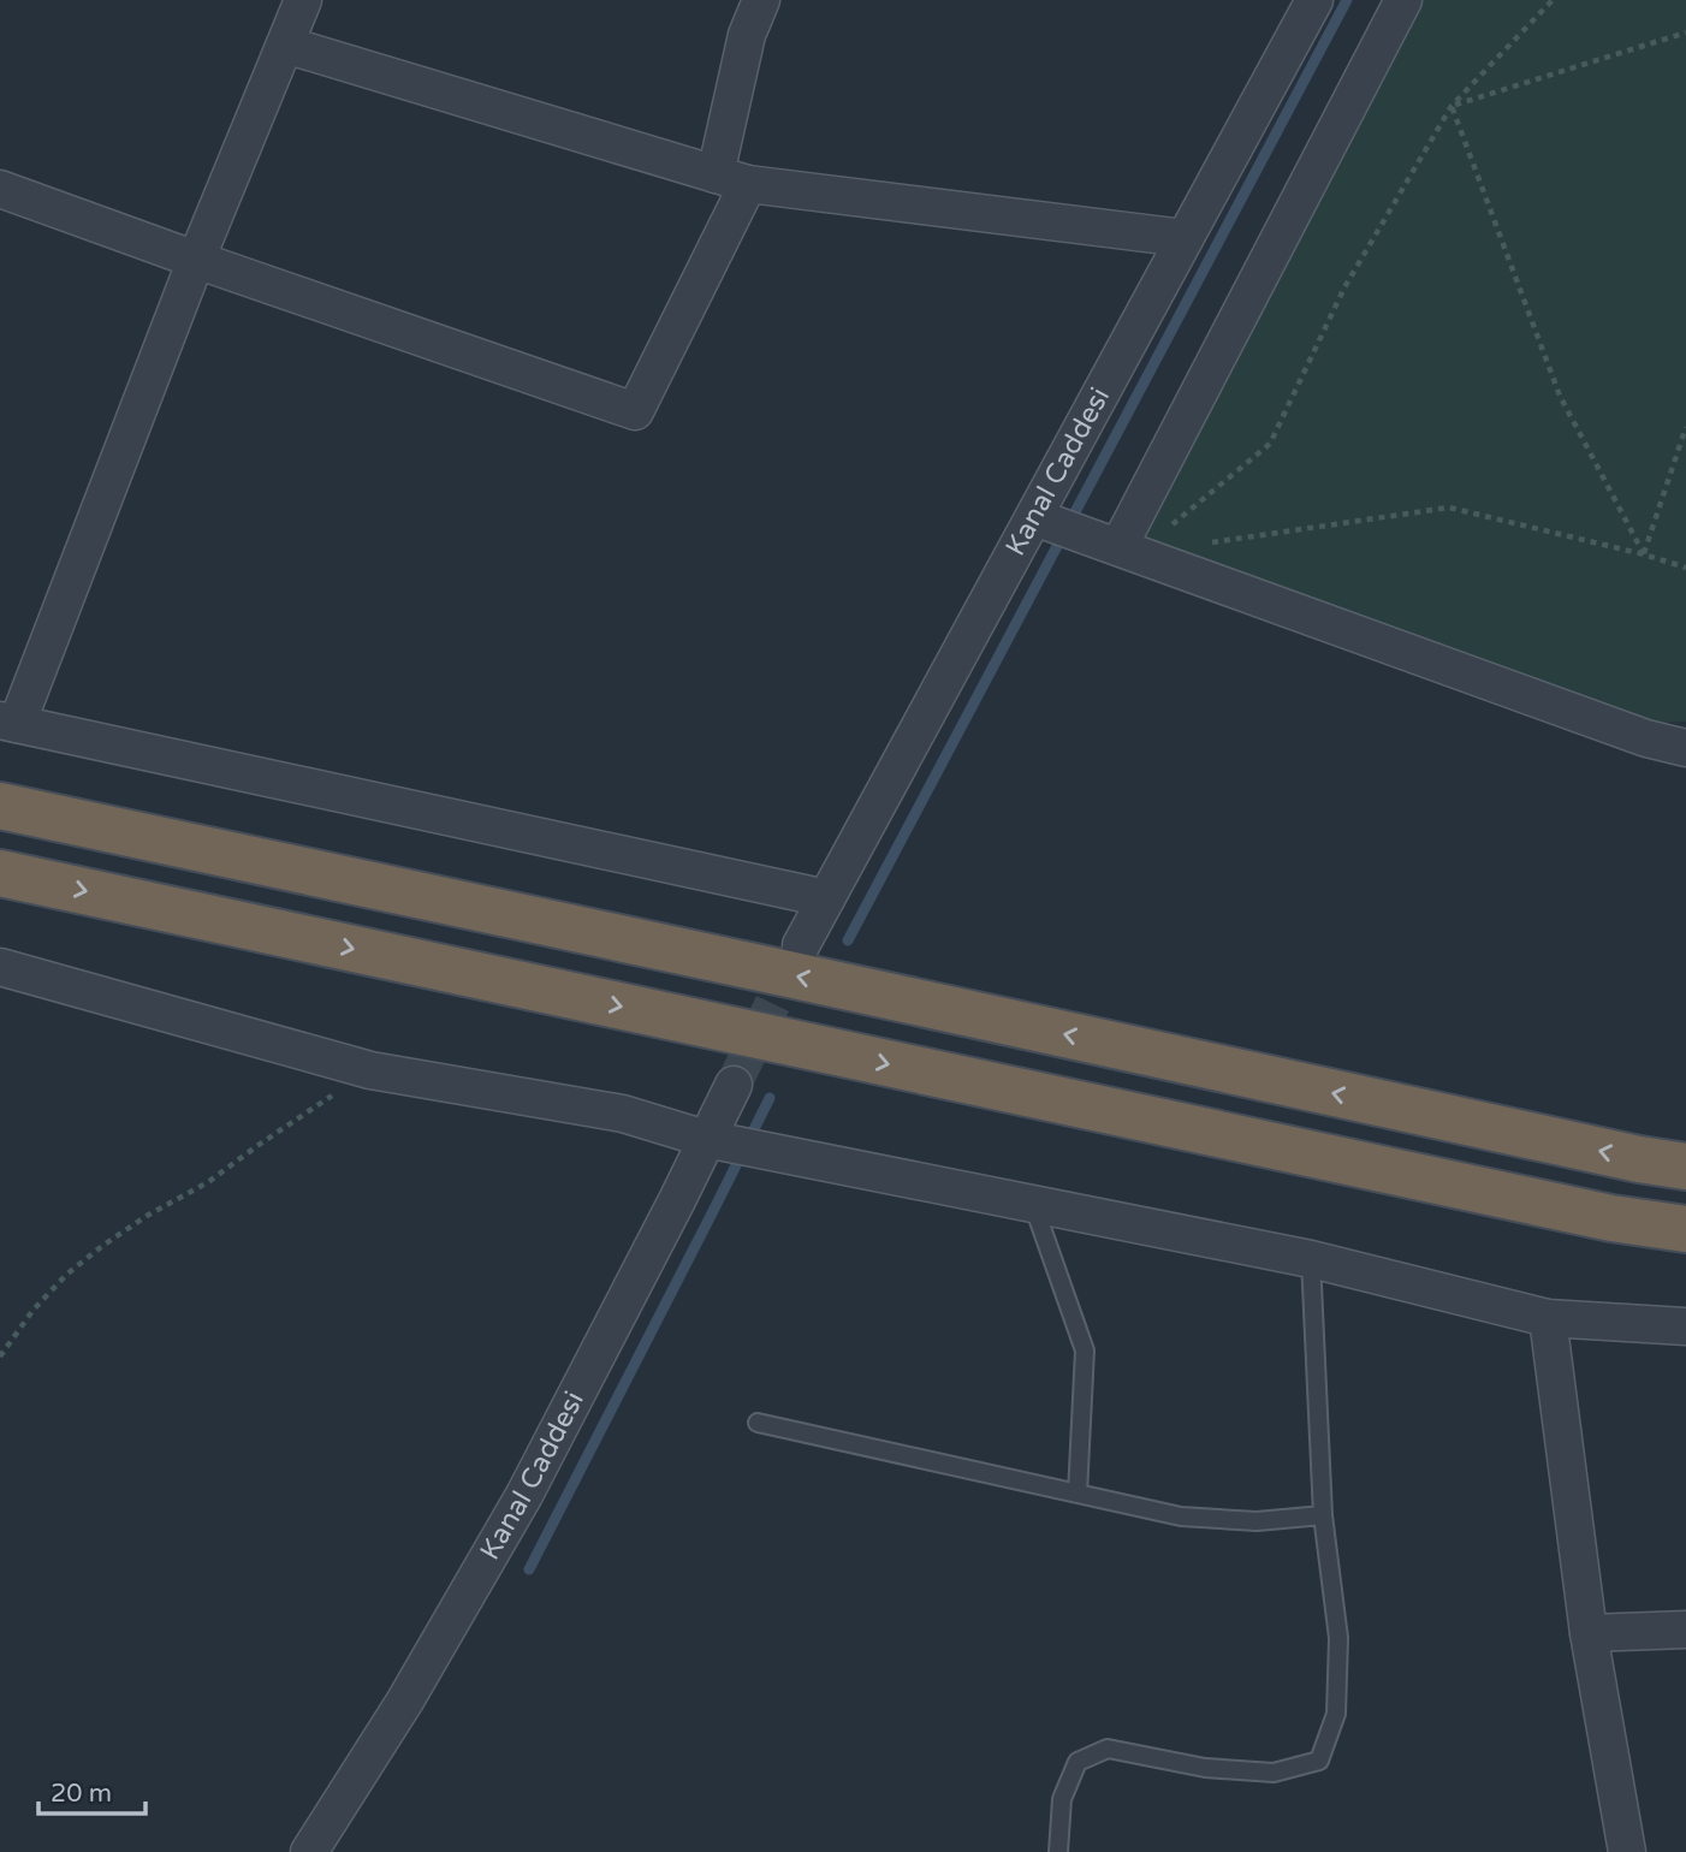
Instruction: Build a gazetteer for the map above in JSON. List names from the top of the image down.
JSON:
{
  "streets": {
    "street": ["Kanal Caddesi"]
  },
  "scale_bar": "20 m"
}
